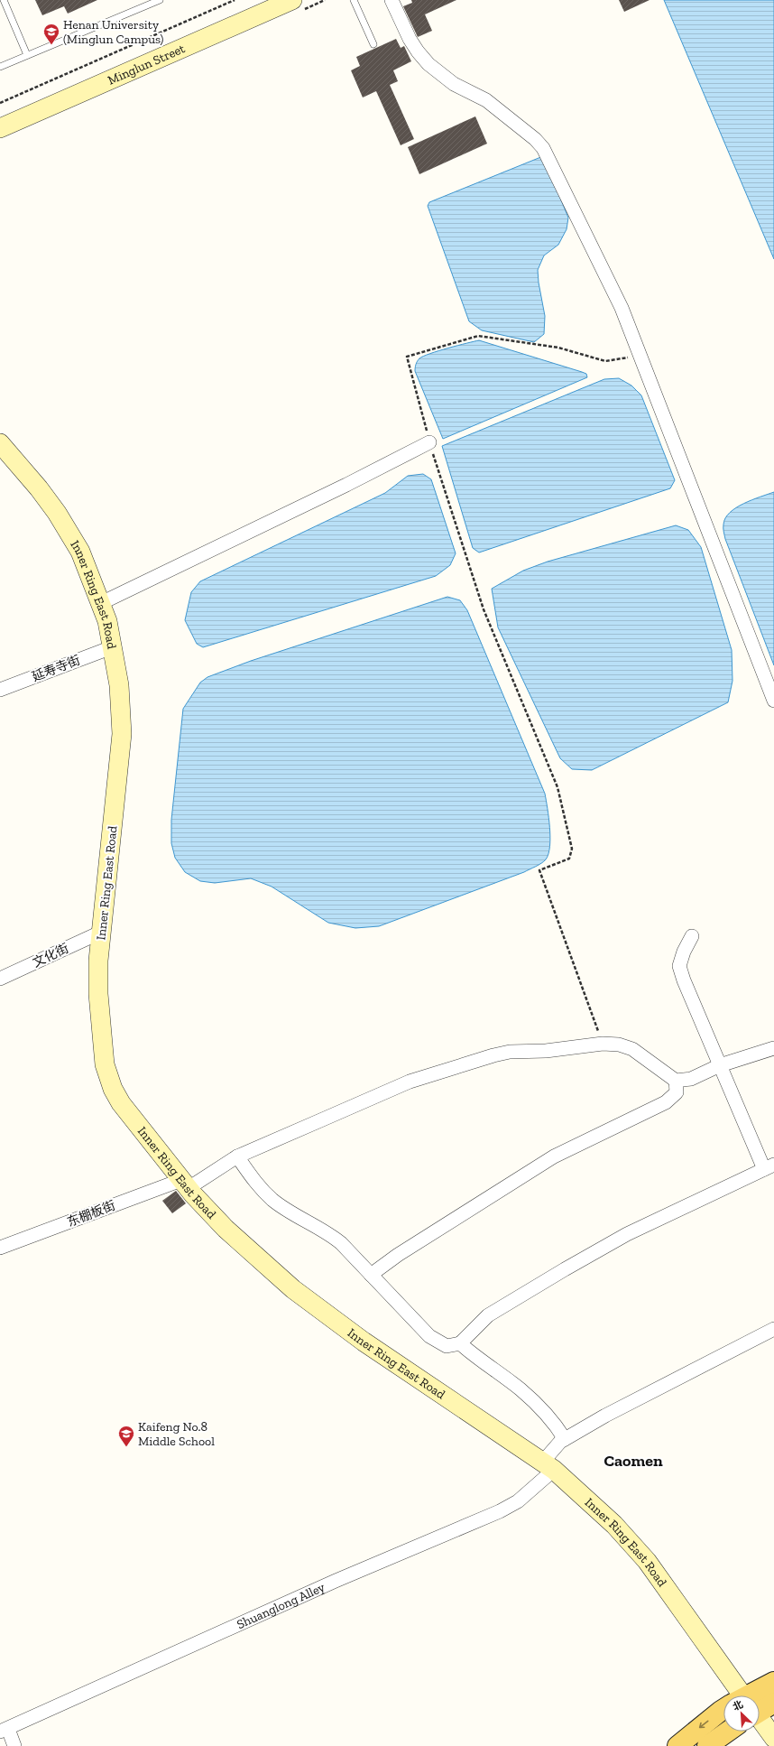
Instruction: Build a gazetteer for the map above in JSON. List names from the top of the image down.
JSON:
{
  "streets": {
    "street": [
      "Minglun Street",
      "Inner Ring East Road",
      "延寿寺街",
      "文化街",
      "东棚板街",
      "Shuanglong Alley"
    ]
  },
  "crossings": [
    ["Inner Ring East Road", "延寿寺街"],
    ["Inner Ring East Road", "文化街"],
    ["Inner Ring East Road", "东棚板街"],
    ["Inner Ring East Road", "Shuanglong Alley"]
  ],
  "districts": ["Caomen"],
  "places": {
    "school or university": ["Henan University (Minglun Campus)", "Kaifeng No.8 Middle School"]
  },
  "north": "top left"
}
